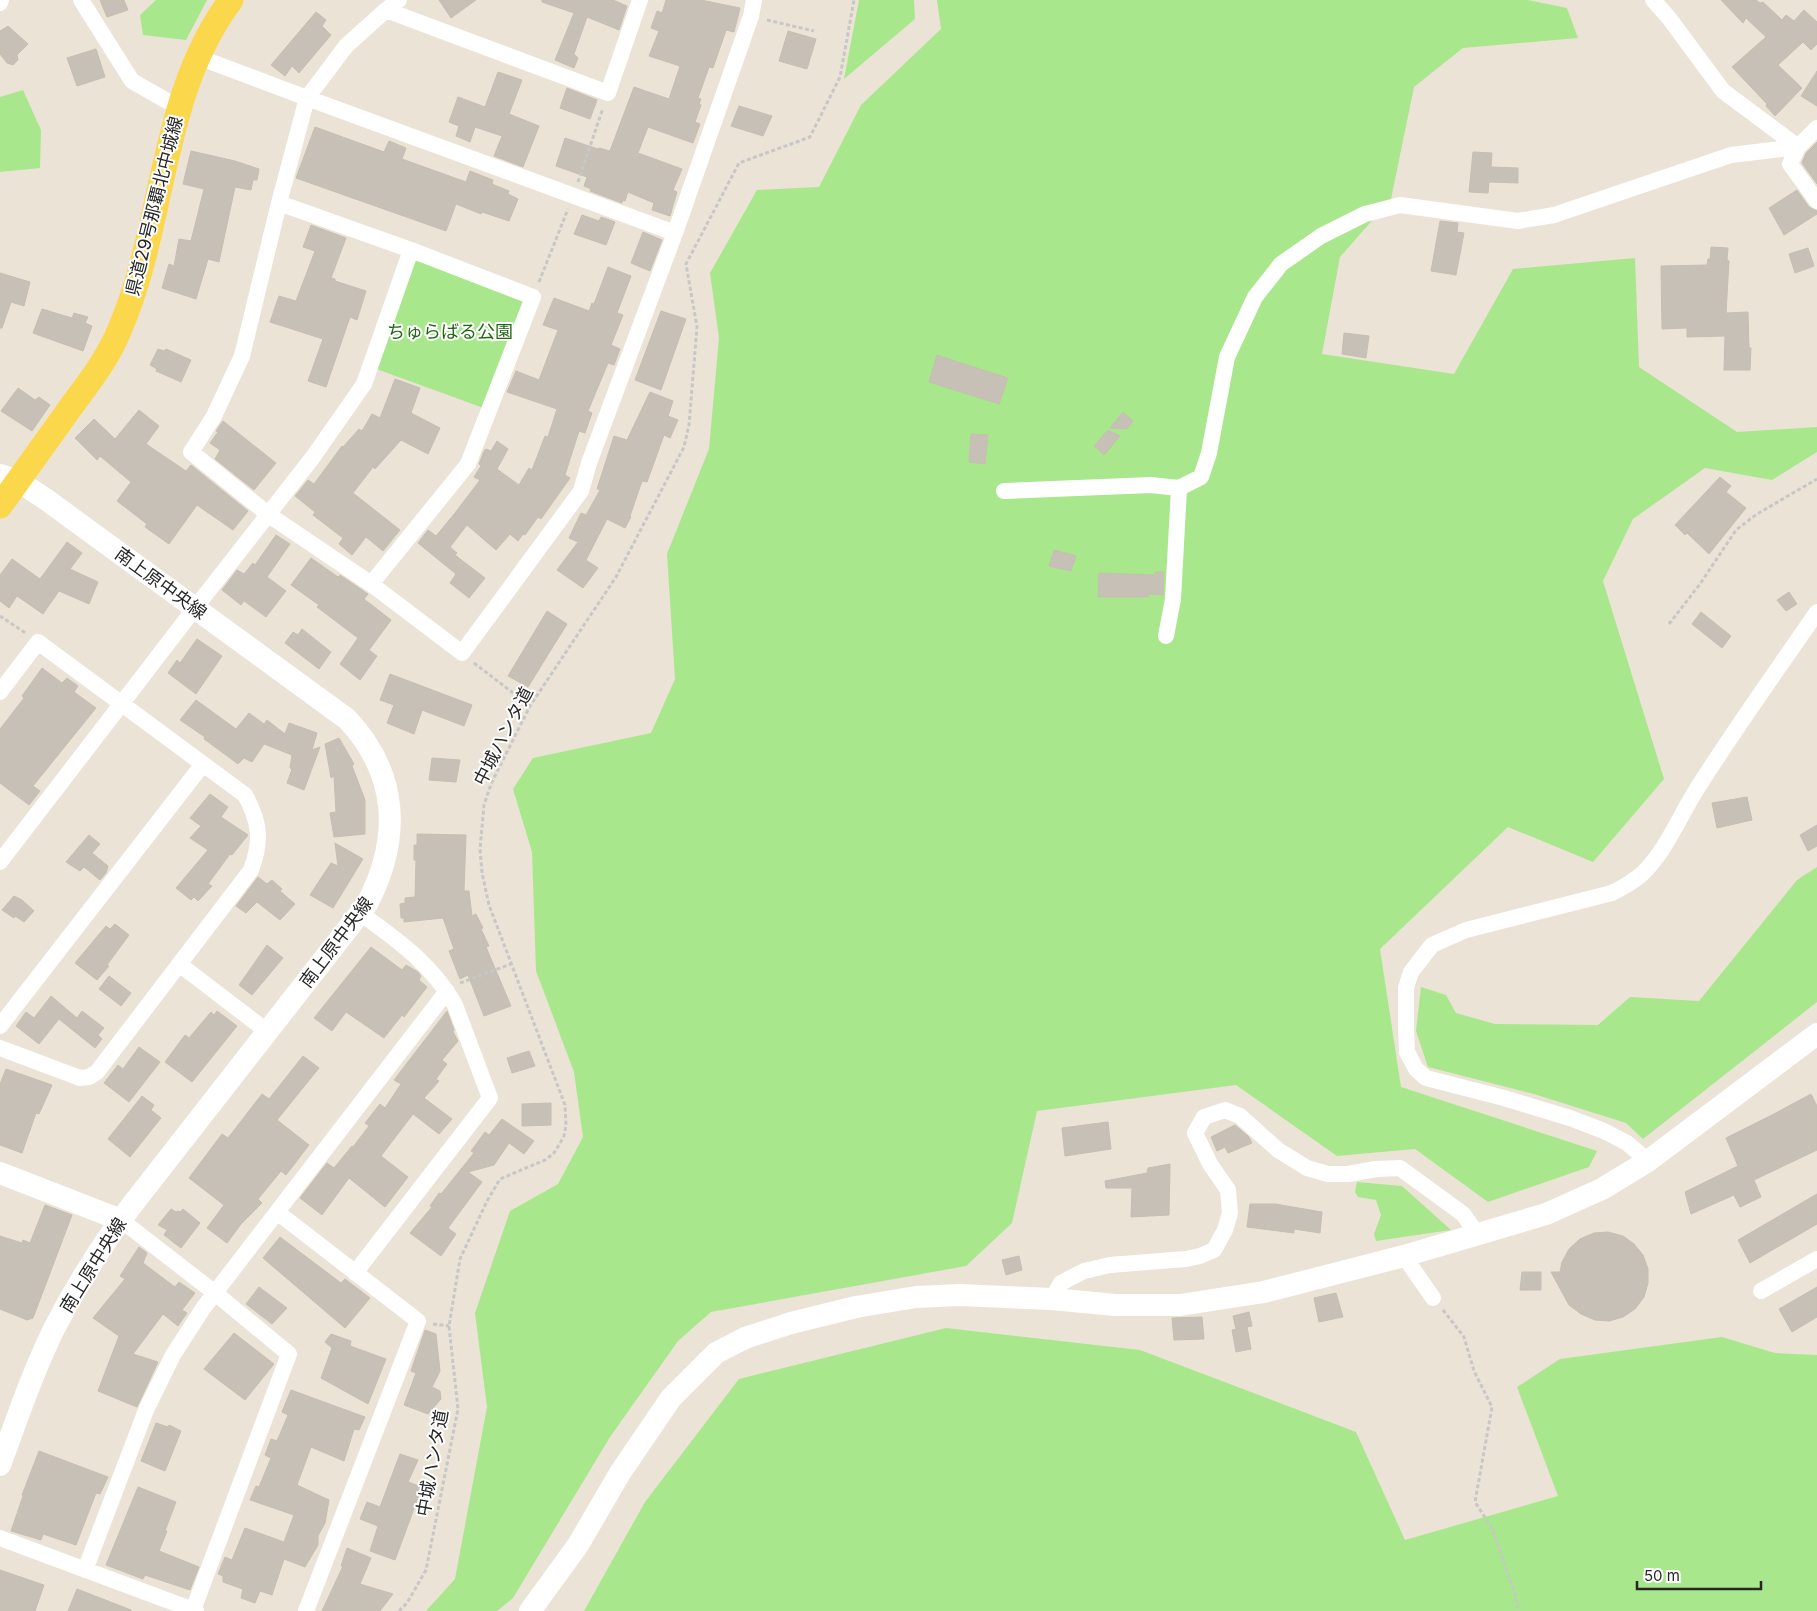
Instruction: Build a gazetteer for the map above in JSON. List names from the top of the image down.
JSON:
{
  "streets": {
    "main road": ["県道29号那覇北中城線"],
    "street": ["南上原中央線"],
    "path": ["中城ハンタ道"]
  },
  "crossings": [
    ["県道29号那覇北中城線", "南上原中央線"]
  ],
  "parks": ["ちゅらばる公園"],
  "scale_bar": "50 m"
}
